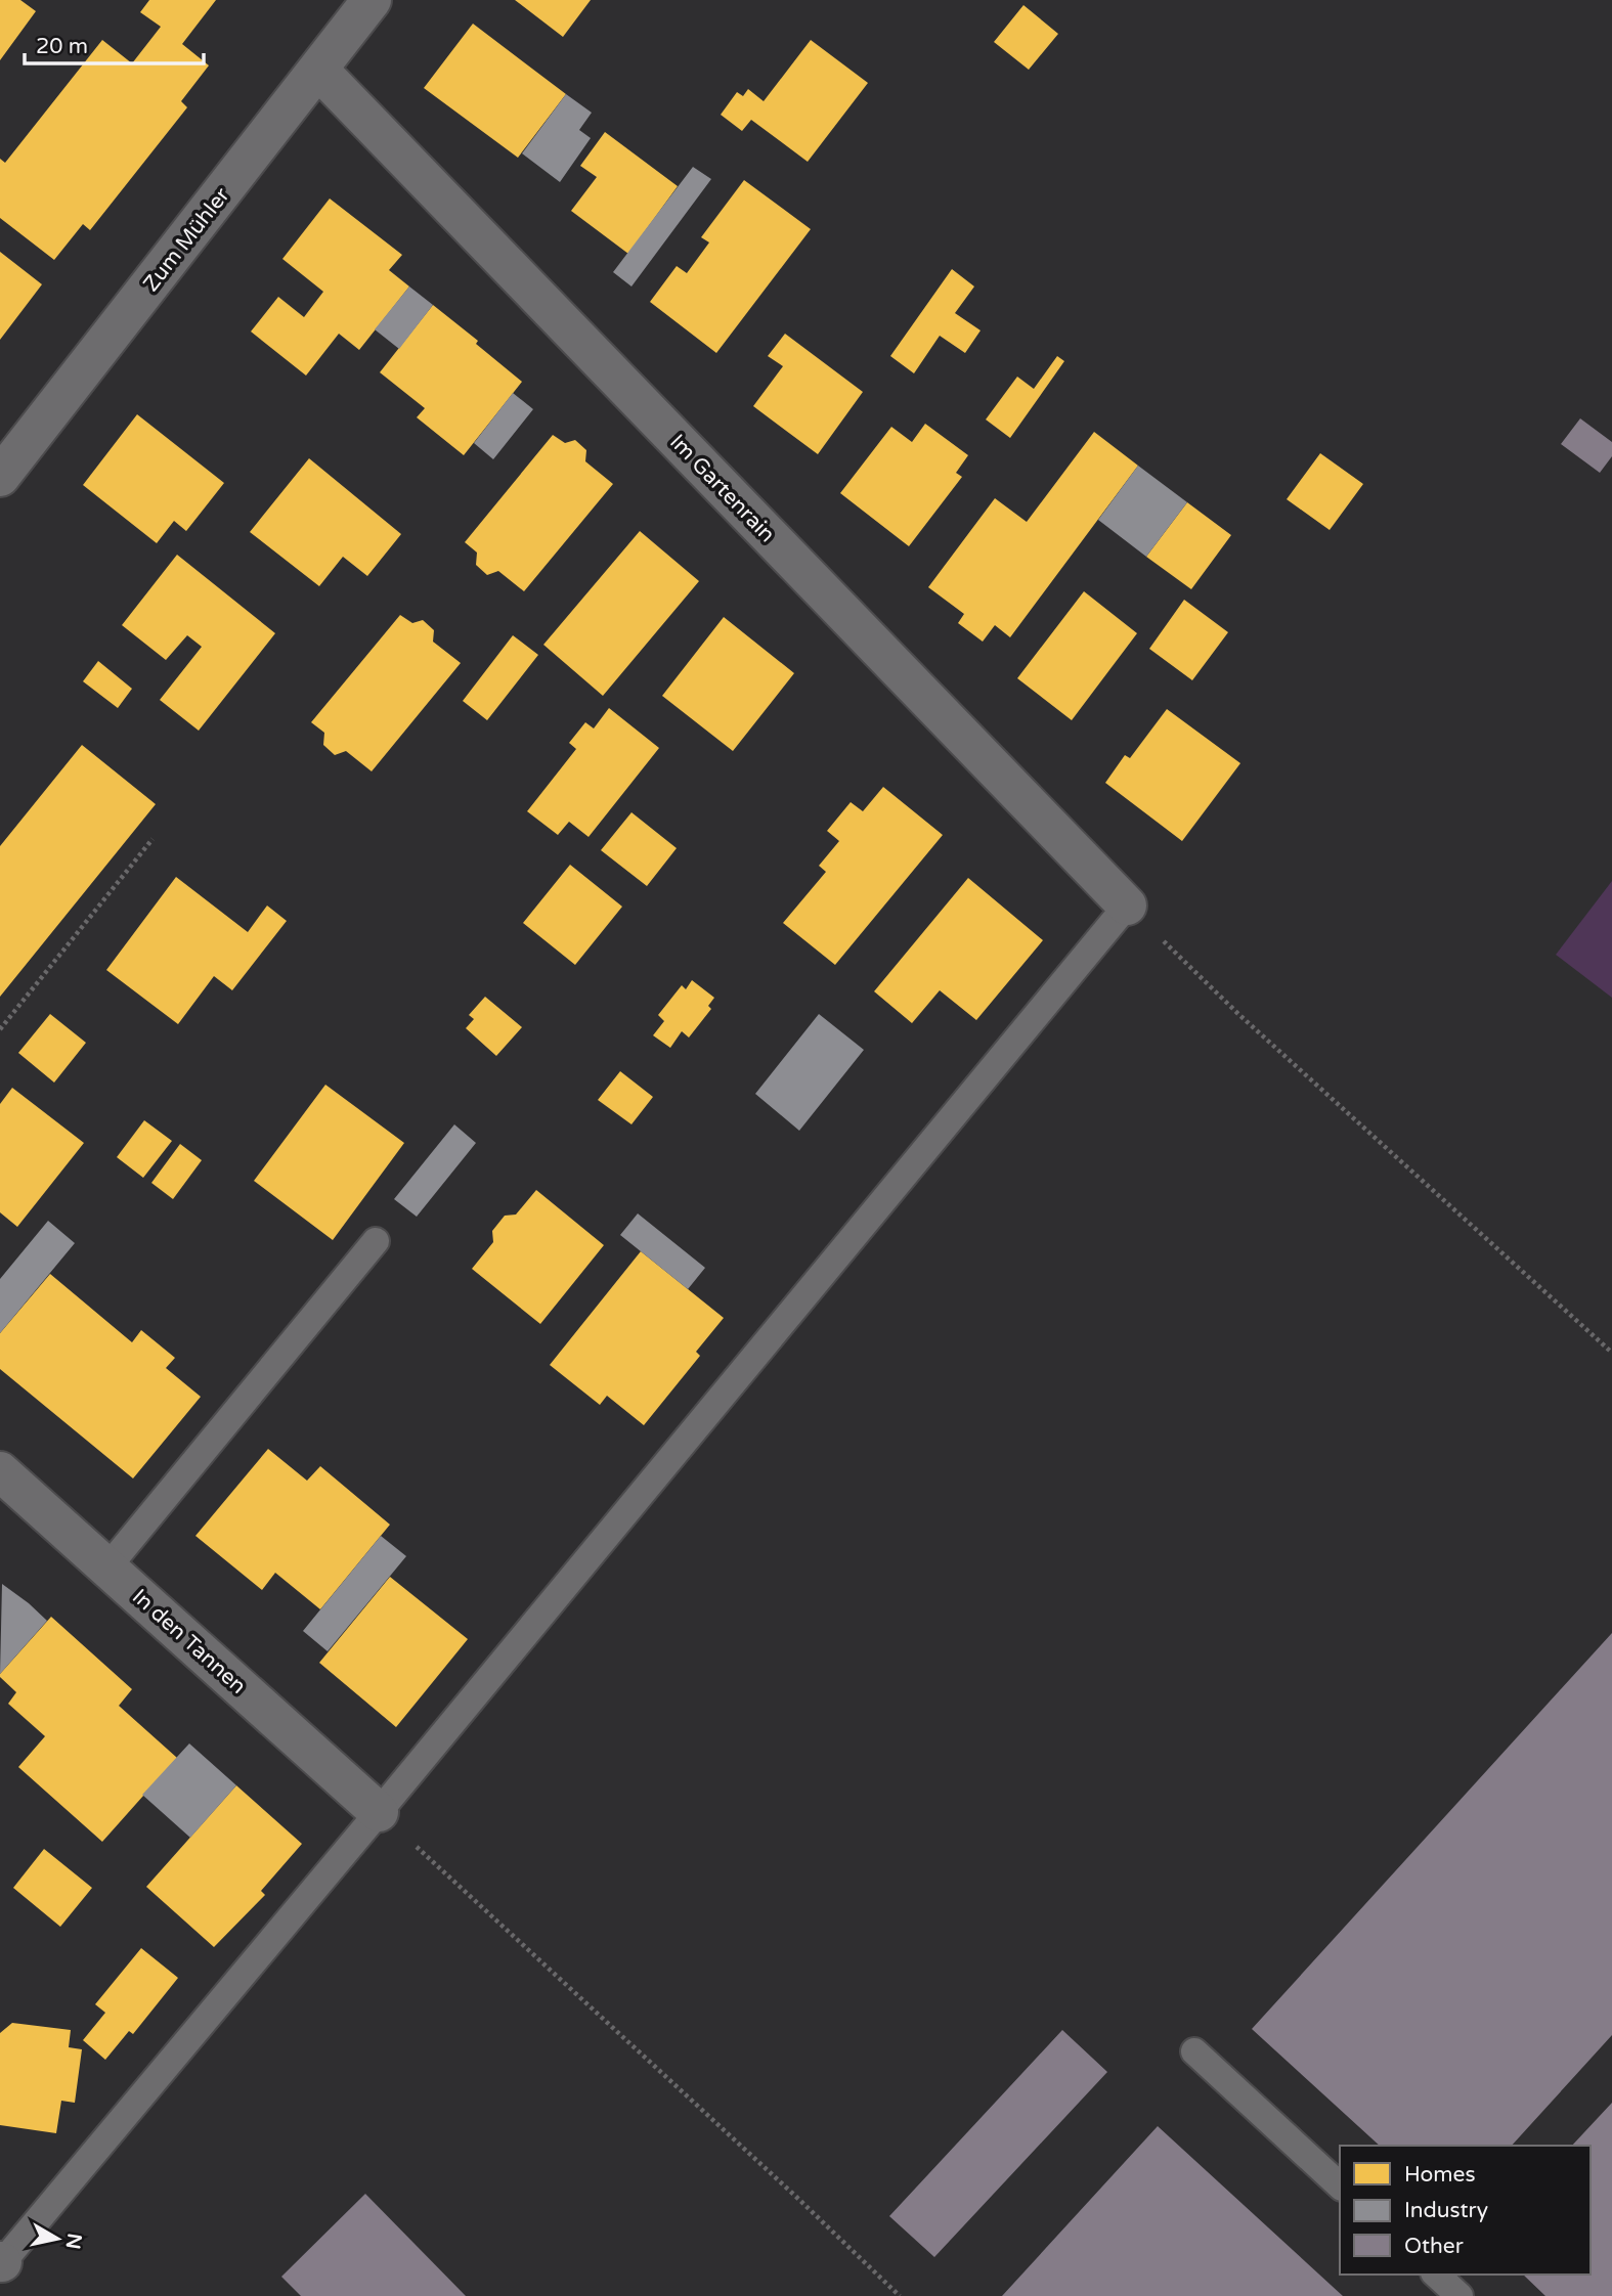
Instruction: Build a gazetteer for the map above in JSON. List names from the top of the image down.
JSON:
{
  "streets": {
    "street": ["Zum Mühler", "Im Gartenrain", "In den Tannen"]
  },
  "crossings": [
    ["Zum Mühler", "Im Gartenrain"]
  ],
  "legend": ["Homes", "Industry", "Other"],
  "scale_bar": "20 m",
  "north": "right"
}
